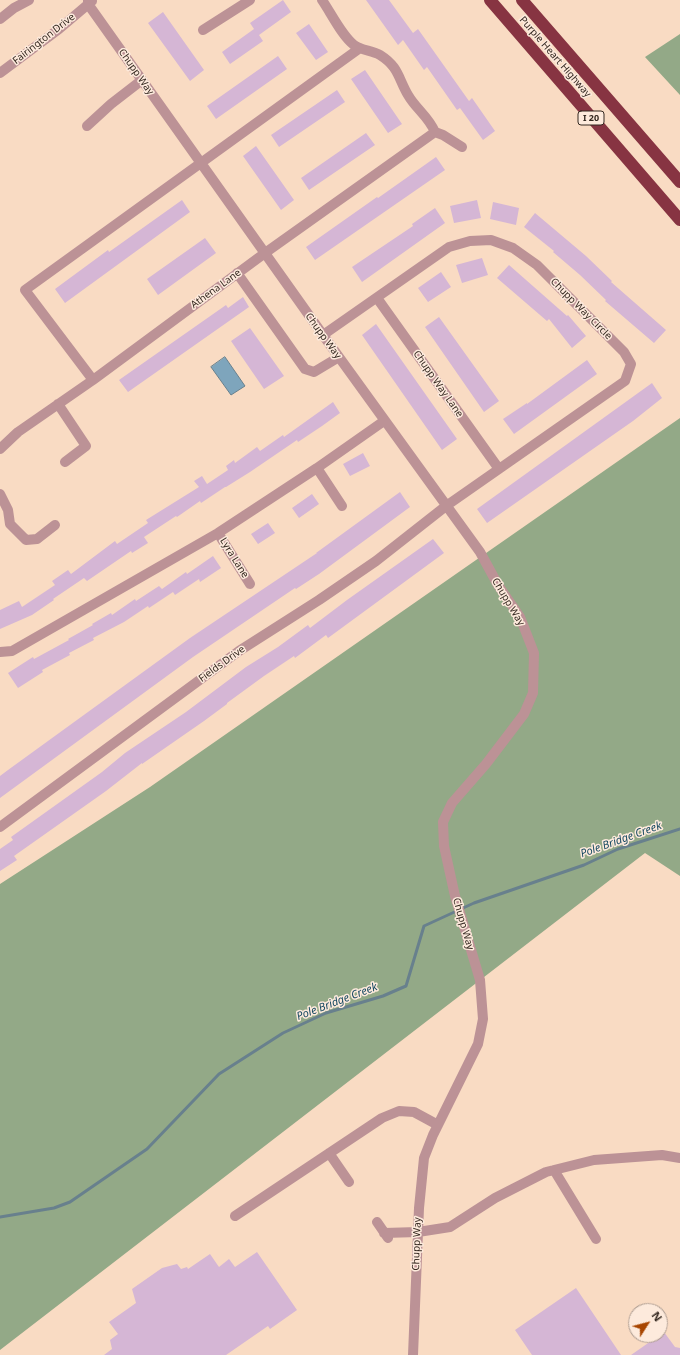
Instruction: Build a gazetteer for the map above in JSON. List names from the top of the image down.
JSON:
{
  "streets": {
    "highway": ["Purple Heart Highway", "I 20"],
    "street": [
      "Fairington Drive",
      "Chupp Way",
      "Athena Lane",
      "Chupp Way Circle",
      "Chupp Way Lane",
      "Lyra Lane",
      "Fields Drive"
    ]
  },
  "crossings": [
    ["Fairington Drive", "Chupp Way"],
    ["Chupp Way", "Athena Lane"],
    ["Chupp Way", "Chupp Way Circle"],
    ["Chupp Way", "Fields Drive"],
    ["Chupp Way Circle", "Chupp Way Lane"],
    ["Chupp Way Circle", "Fields Drive"]
  ],
  "water": ["Pole Bridge Creek"],
  "north": "top right"
}
